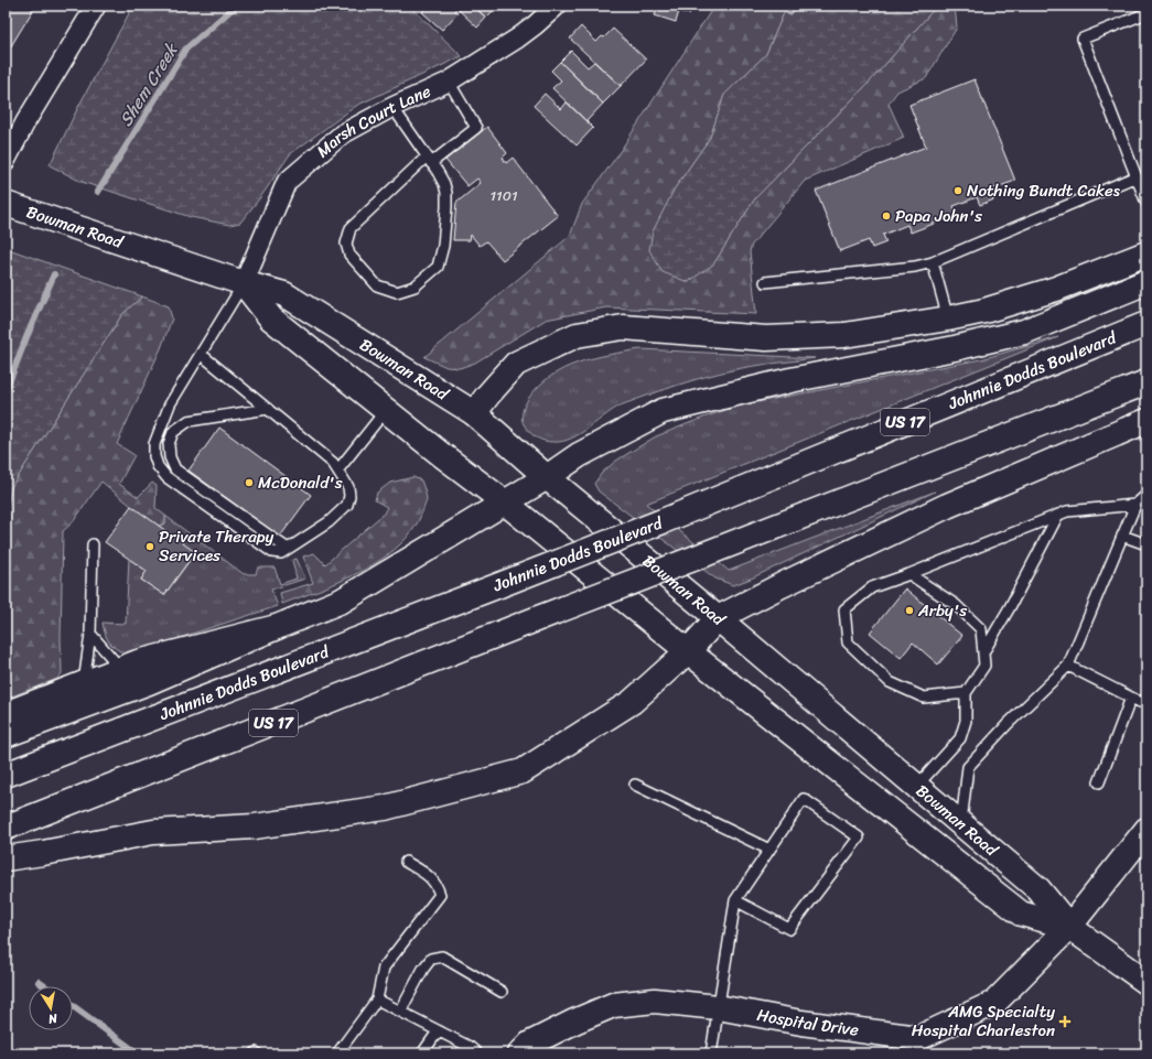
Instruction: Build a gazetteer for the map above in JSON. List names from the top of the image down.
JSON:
{
  "streets": {
    "main road": [
      "Bowman Road",
      "Johnnie Dodds Boulevard",
      "US 17",
      "Hospital Drive"
    ],
    "street": ["Marsh Court Lane"]
  },
  "crossings": [
    ["Marsh Court Lane", "Bowman Road"],
    ["Bowman Road", "Hospital Drive"]
  ],
  "water": ["Shem Creek"],
  "places": {
    "other": [
      "Nothing Bundt Cakes",
      "Papa John's",
      "McDonald's",
      "Private Therapy Services",
      "Arby's"
    ],
    "health": ["AMG Specialty Hospital Charleston"]
  },
  "house_numbers": ["1101"],
  "north": "bottom"
}
